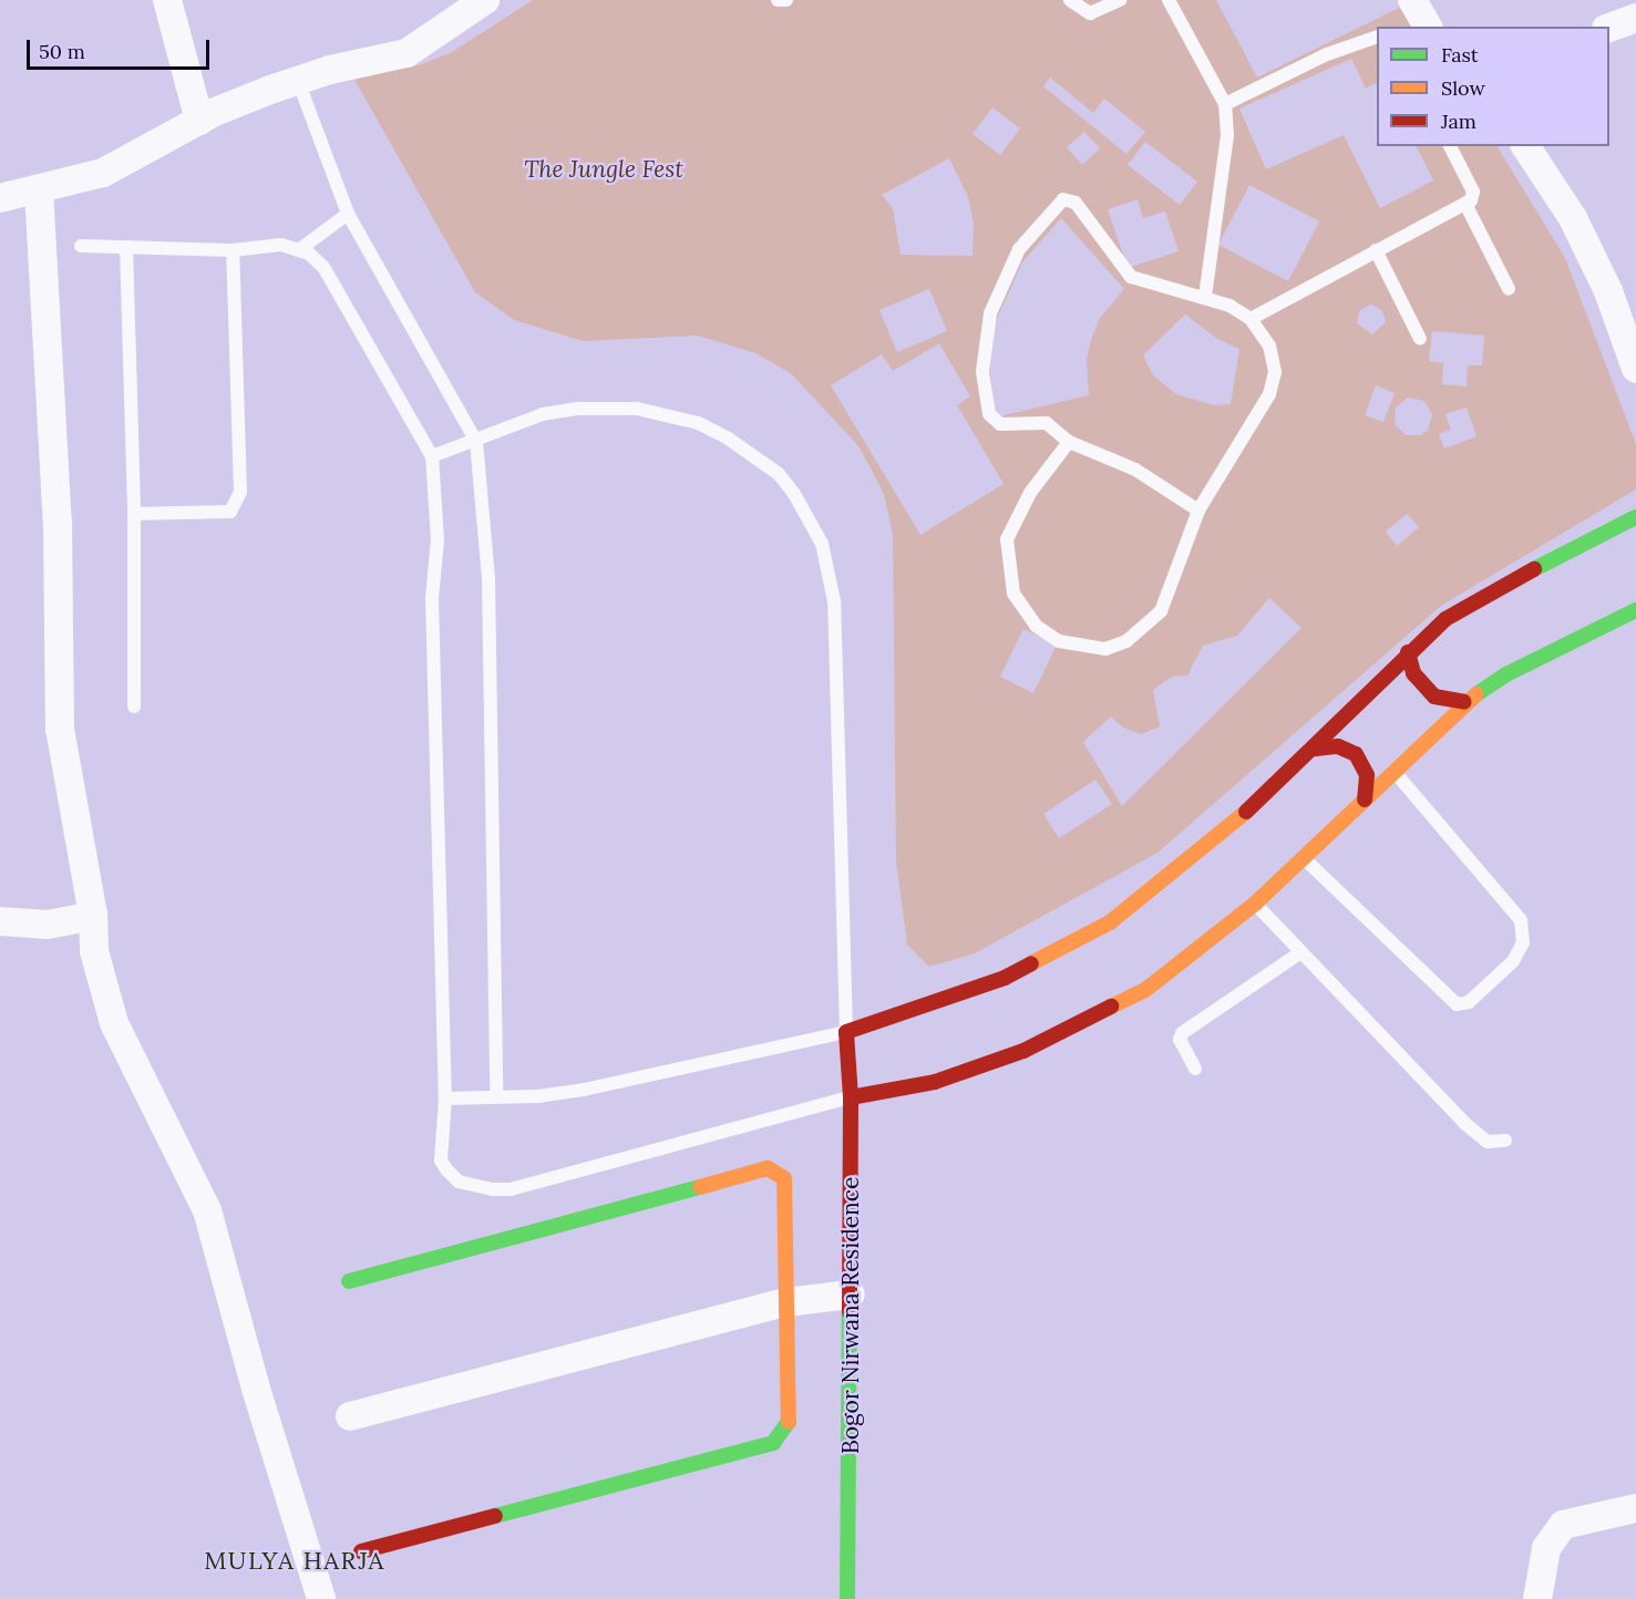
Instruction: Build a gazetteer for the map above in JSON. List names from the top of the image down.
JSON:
{
  "streets": {
    "street": ["Bogor Nirwana Residence"]
  },
  "districts": ["MULYA HARJA"],
  "parks": ["The Jungle Fest"],
  "legend": ["Fast", "Slow", "Jam"],
  "scale_bar": "50 m"
}
